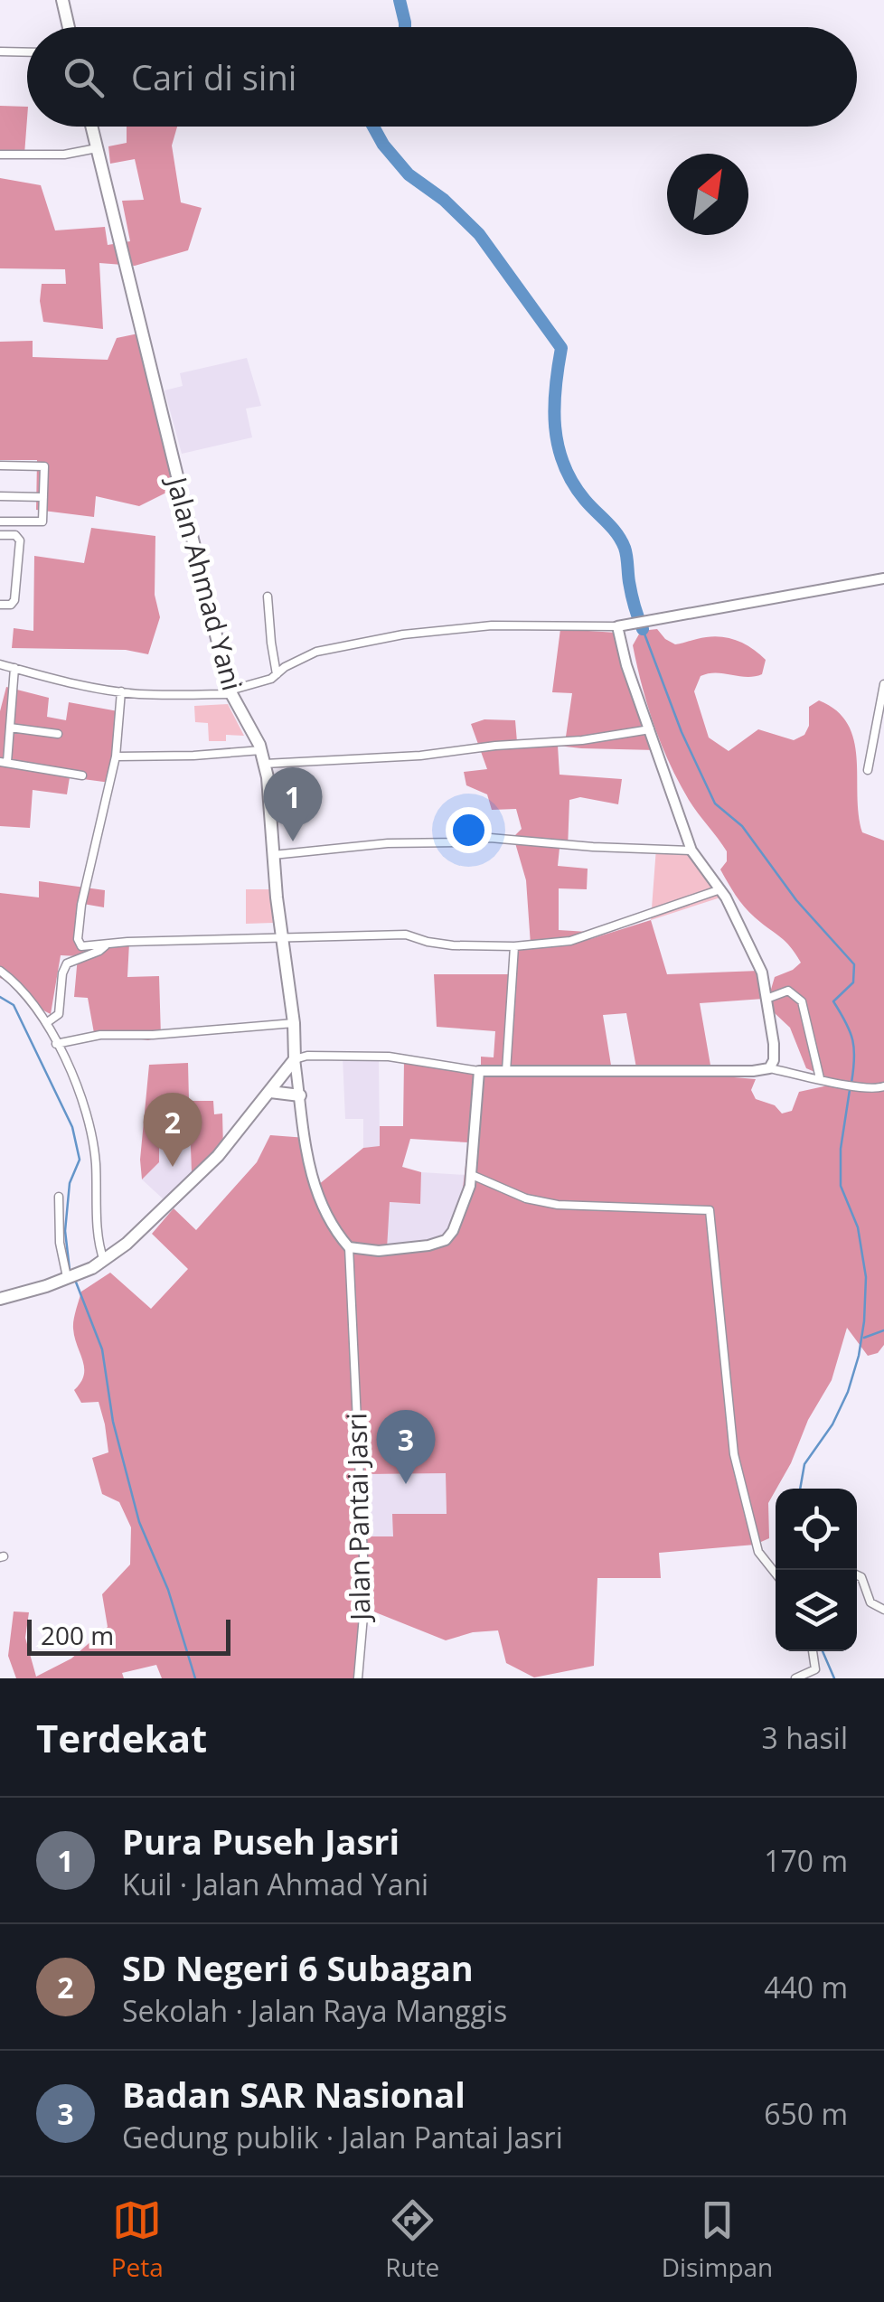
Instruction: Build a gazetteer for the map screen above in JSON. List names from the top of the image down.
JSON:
{
  "streets": {
    "highway": ["Jalan Ahmad Yani"],
    "street": ["Jalan Pantai Jasri"]
  },
  "scale_bar": "200 m",
  "north": "top right",
  "page": {
    "search": "Cari di sini",
    "pins": ["1", "2", "3"],
    "scale": "200 m",
    "heading": ["Terdekat", "3 hasil"],
    "list": [
      {
        "mark": "1",
        "name": "Pura Puseh Jasri",
        "note": "Kuil · Jalan Ahmad Yani",
        "value": "170 m"
      },
      {
        "mark": "2",
        "name": "SD Negeri 6 Subagan",
        "note": "Sekolah · Jalan Raya Manggis",
        "value": "440 m"
      },
      {
        "mark": "3",
        "name": "Badan SAR Nasional",
        "note": "Gedung publik · Jalan Pantai Jasri",
        "value": "650 m"
      }
    ],
    "nav": ["Peta", "Rute", "Disimpan"]
  }
}
